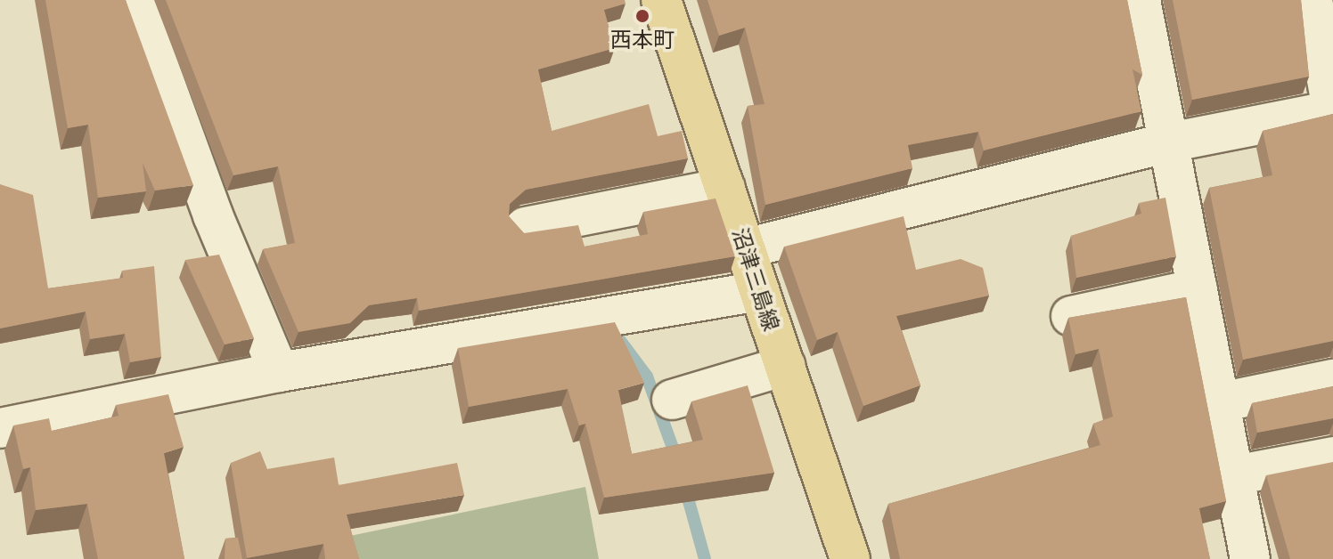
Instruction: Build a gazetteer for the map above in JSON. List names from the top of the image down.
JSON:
{
  "streets": {
    "main road": ["沼津三島線"]
  },
  "places": ["西本町"]
}
